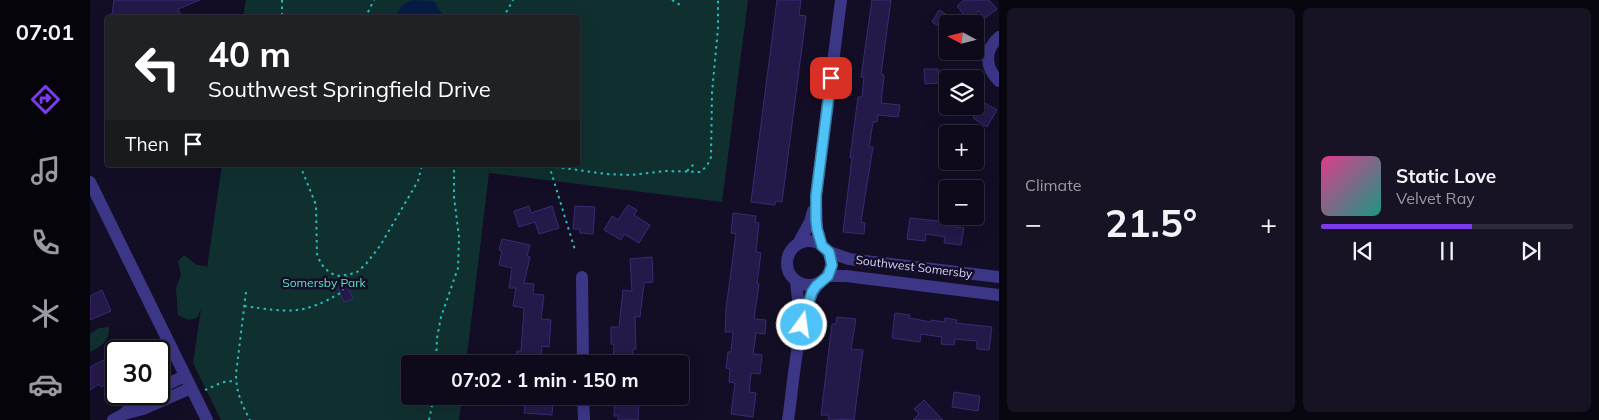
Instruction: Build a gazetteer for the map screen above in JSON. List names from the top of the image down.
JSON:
{
  "streets": {
    "street": ["Southwest Somersby"]
  },
  "parks": ["Somersby Park"],
  "north": "left",
  "page": {
    "tabs": "07:01",
    "tile": "Climate",
    "map_buttons": ["+", "−"],
    "turn": ["40 m", "Southwest Springfield Drive"],
    "then": "Then",
    "song": ["Static Love", "Velvet Ray"],
    "heat": ["−", "21.5°", "+"],
    "limit": "30",
    "trip": "07:02 · 1 min · 150 m"
  }
}
